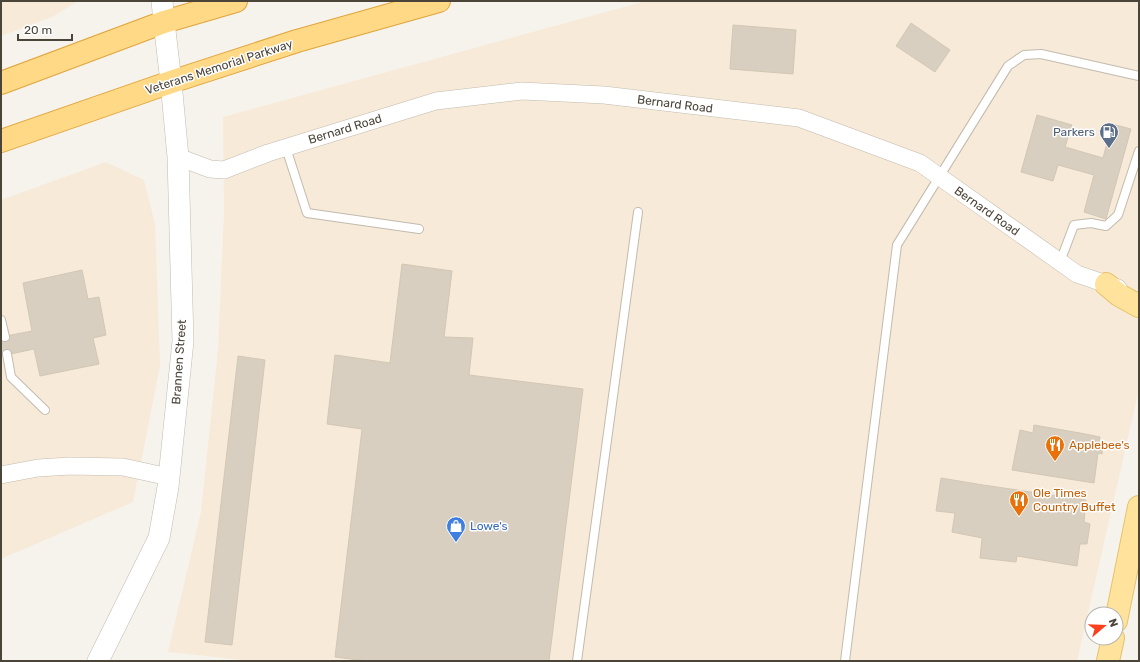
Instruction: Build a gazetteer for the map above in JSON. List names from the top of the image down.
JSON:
{
  "streets": {
    "highway": ["Veterans Memorial Parkway"],
    "street": ["Bernard Road", "Brannen Street"]
  },
  "crossings": [
    ["Veterans Memorial Parkway", "Brannen Street"],
    ["Bernard Road", "Brannen Street"]
  ],
  "places": {
    "fuel station": ["Parkers"],
    "restaurant": ["Applebee's", "Ole Times Country Buffet"],
    "shop": ["Lowe's"]
  },
  "scale_bar": "20 m",
  "north": "right"
}
